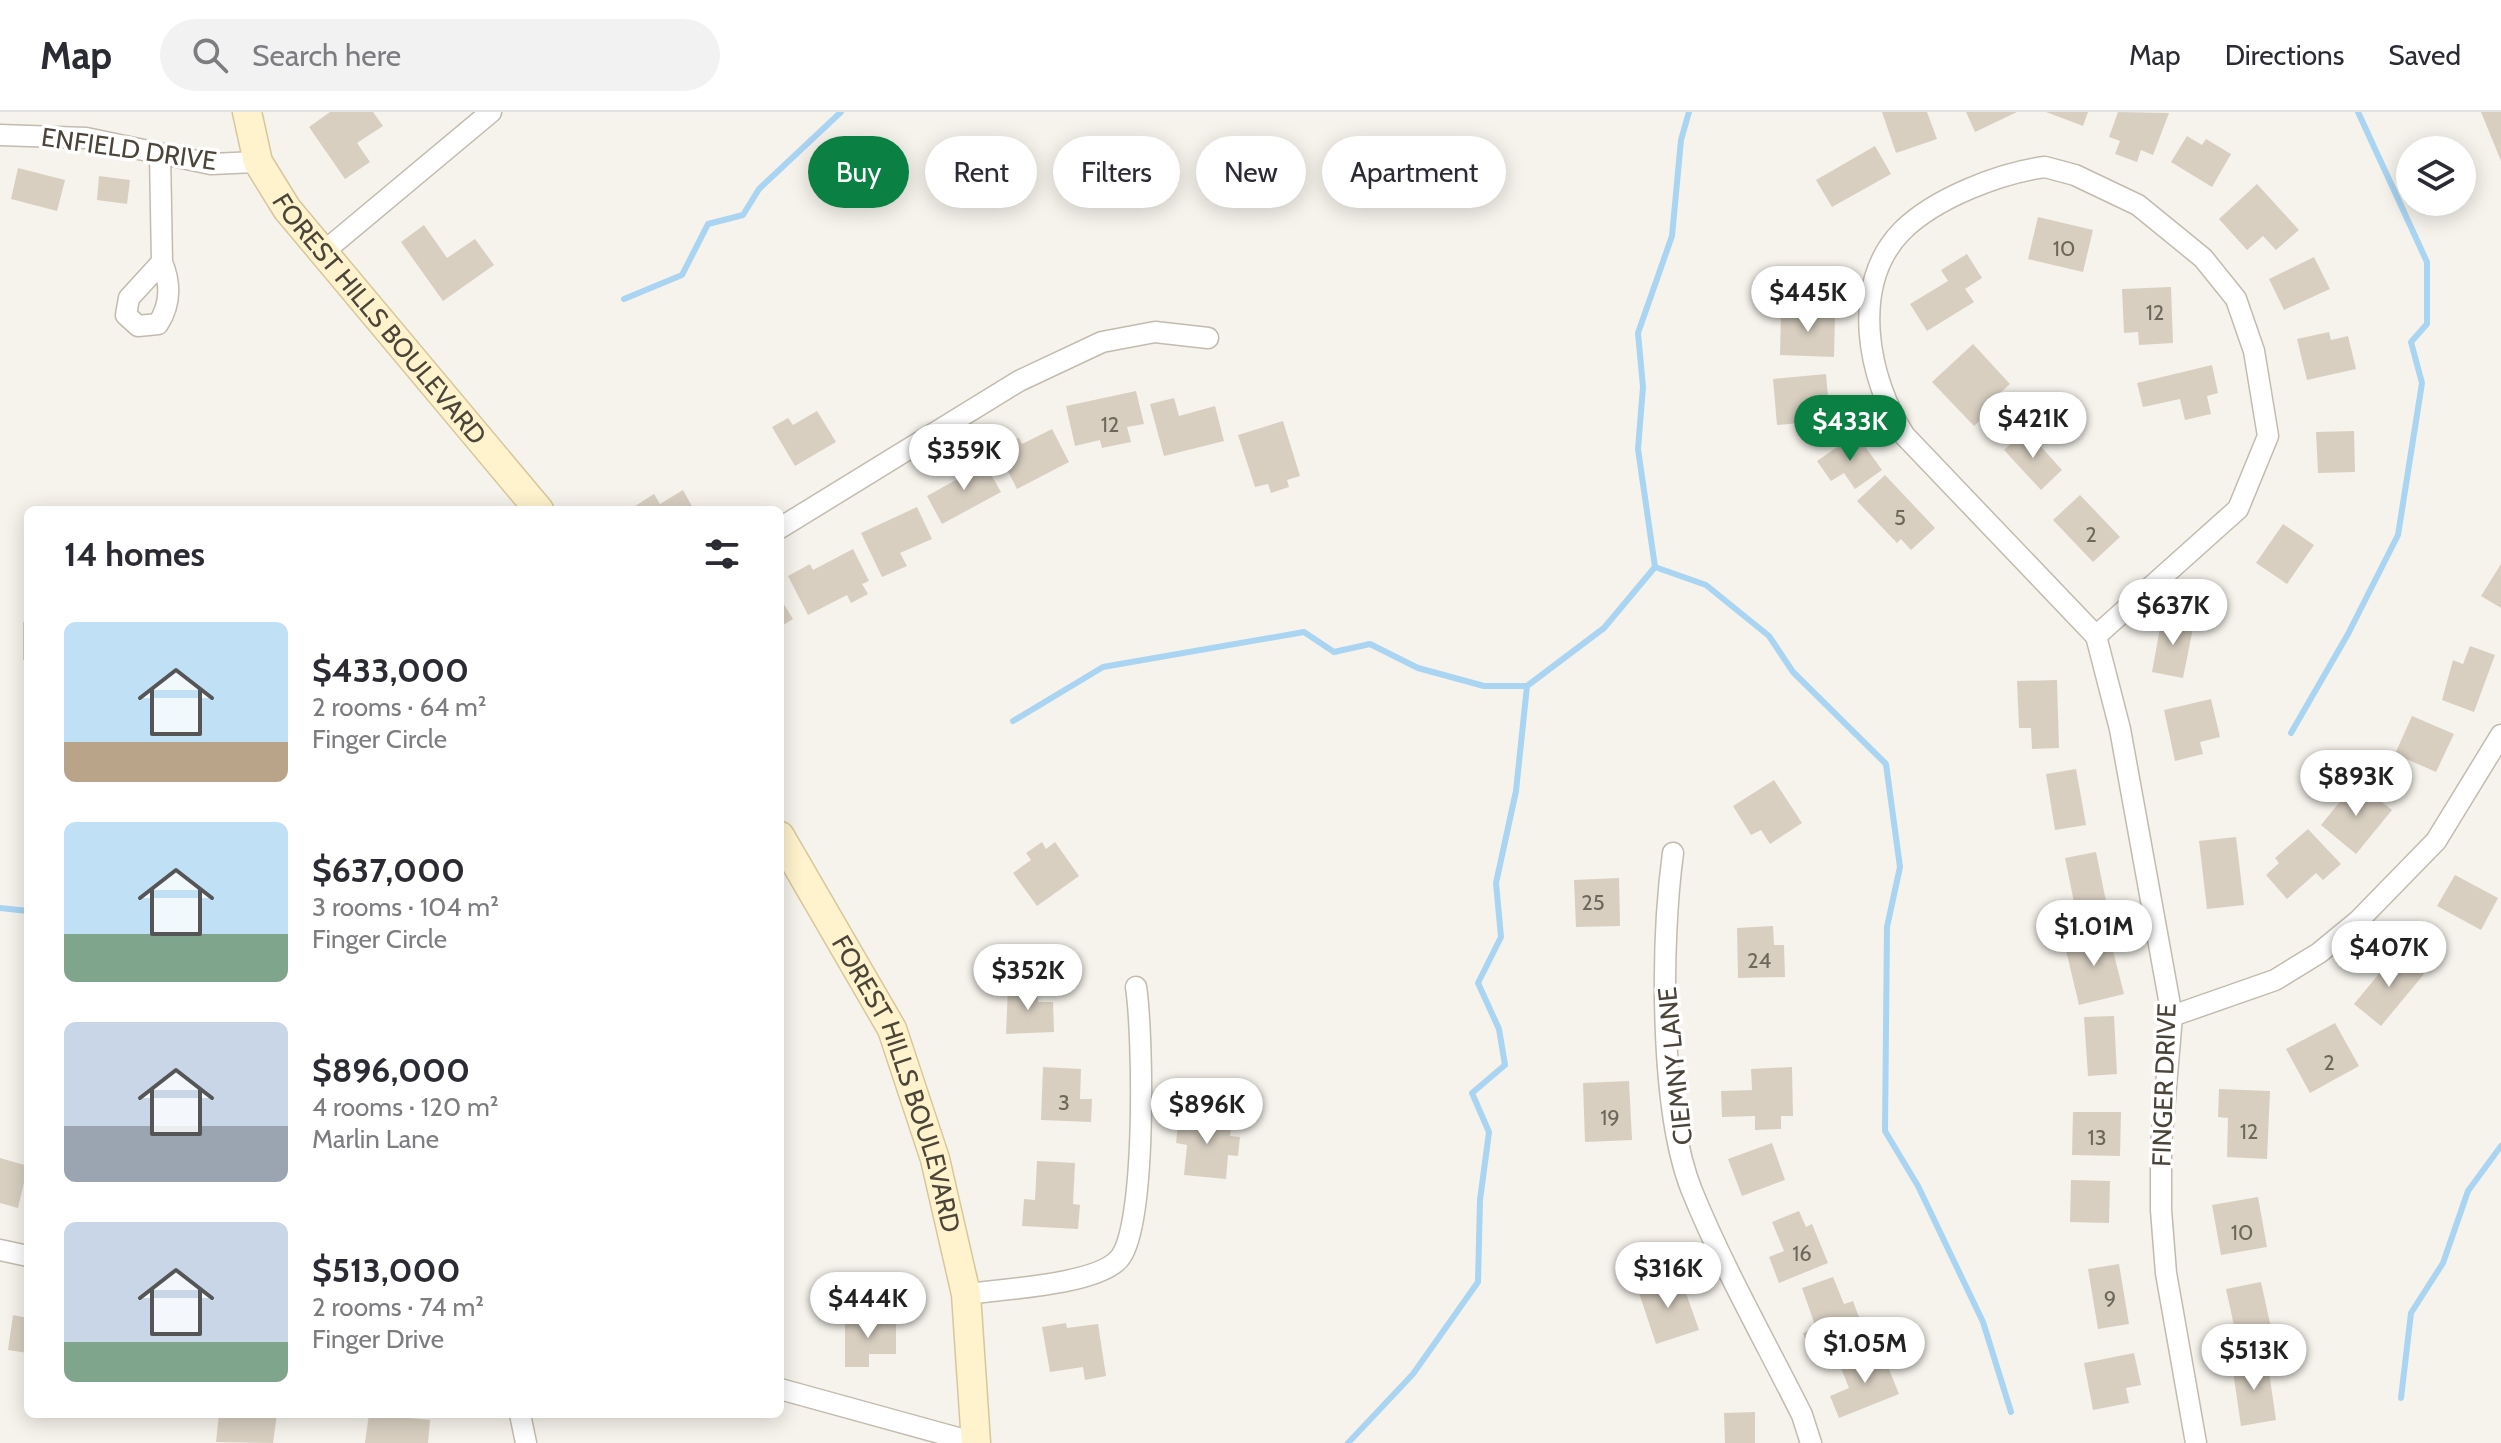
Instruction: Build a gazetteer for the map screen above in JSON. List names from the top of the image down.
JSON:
{
  "streets": {
    "main road": ["FOREST HILLS BOULEVARD"],
    "street": ["ENFIELD DRIVE", "CIEMNY LANE", "FINGER DRIVE"]
  },
  "crossings": [
    ["ENFIELD DRIVE", "FOREST HILLS BOULEVARD"]
  ],
  "house_numbers": [
    "10",
    "12",
    "12",
    "5",
    "2",
    "25",
    "24",
    "2",
    "3",
    "19",
    "12",
    "13",
    "10",
    "16",
    "9"
  ],
  "page": {
    "header": "Map",
    "search": "Search here",
    "nav": ["Map", "Directions", "Saved"],
    "chip": [
      "Buy",
      "Rent",
      "Filters",
      "New",
      "Apartment"
    ],
    "price": [
      "$445K",
      "$421K",
      "$433K",
      "$359K",
      "$637K",
      "$893K",
      "$1.01M",
      "$407K",
      "$352K",
      "$896K",
      "$316K",
      "$444K",
      "$1.05M",
      "$513K"
    ],
    "heading": "14 homes",
    "list": [
      {
        "name": "$433,000",
        "note": "2 rooms · 64 m² · Finger Circle"
      },
      {
        "name": "$637,000",
        "note": "3 rooms · 104 m² · Finger Circle"
      },
      {
        "name": "$896,000",
        "note": "4 rooms · 120 m² · Marlin Lane"
      },
      {
        "name": "$513,000",
        "note": "2 rooms · 74 m² · Finger Drive"
      }
    ]
  }
}
